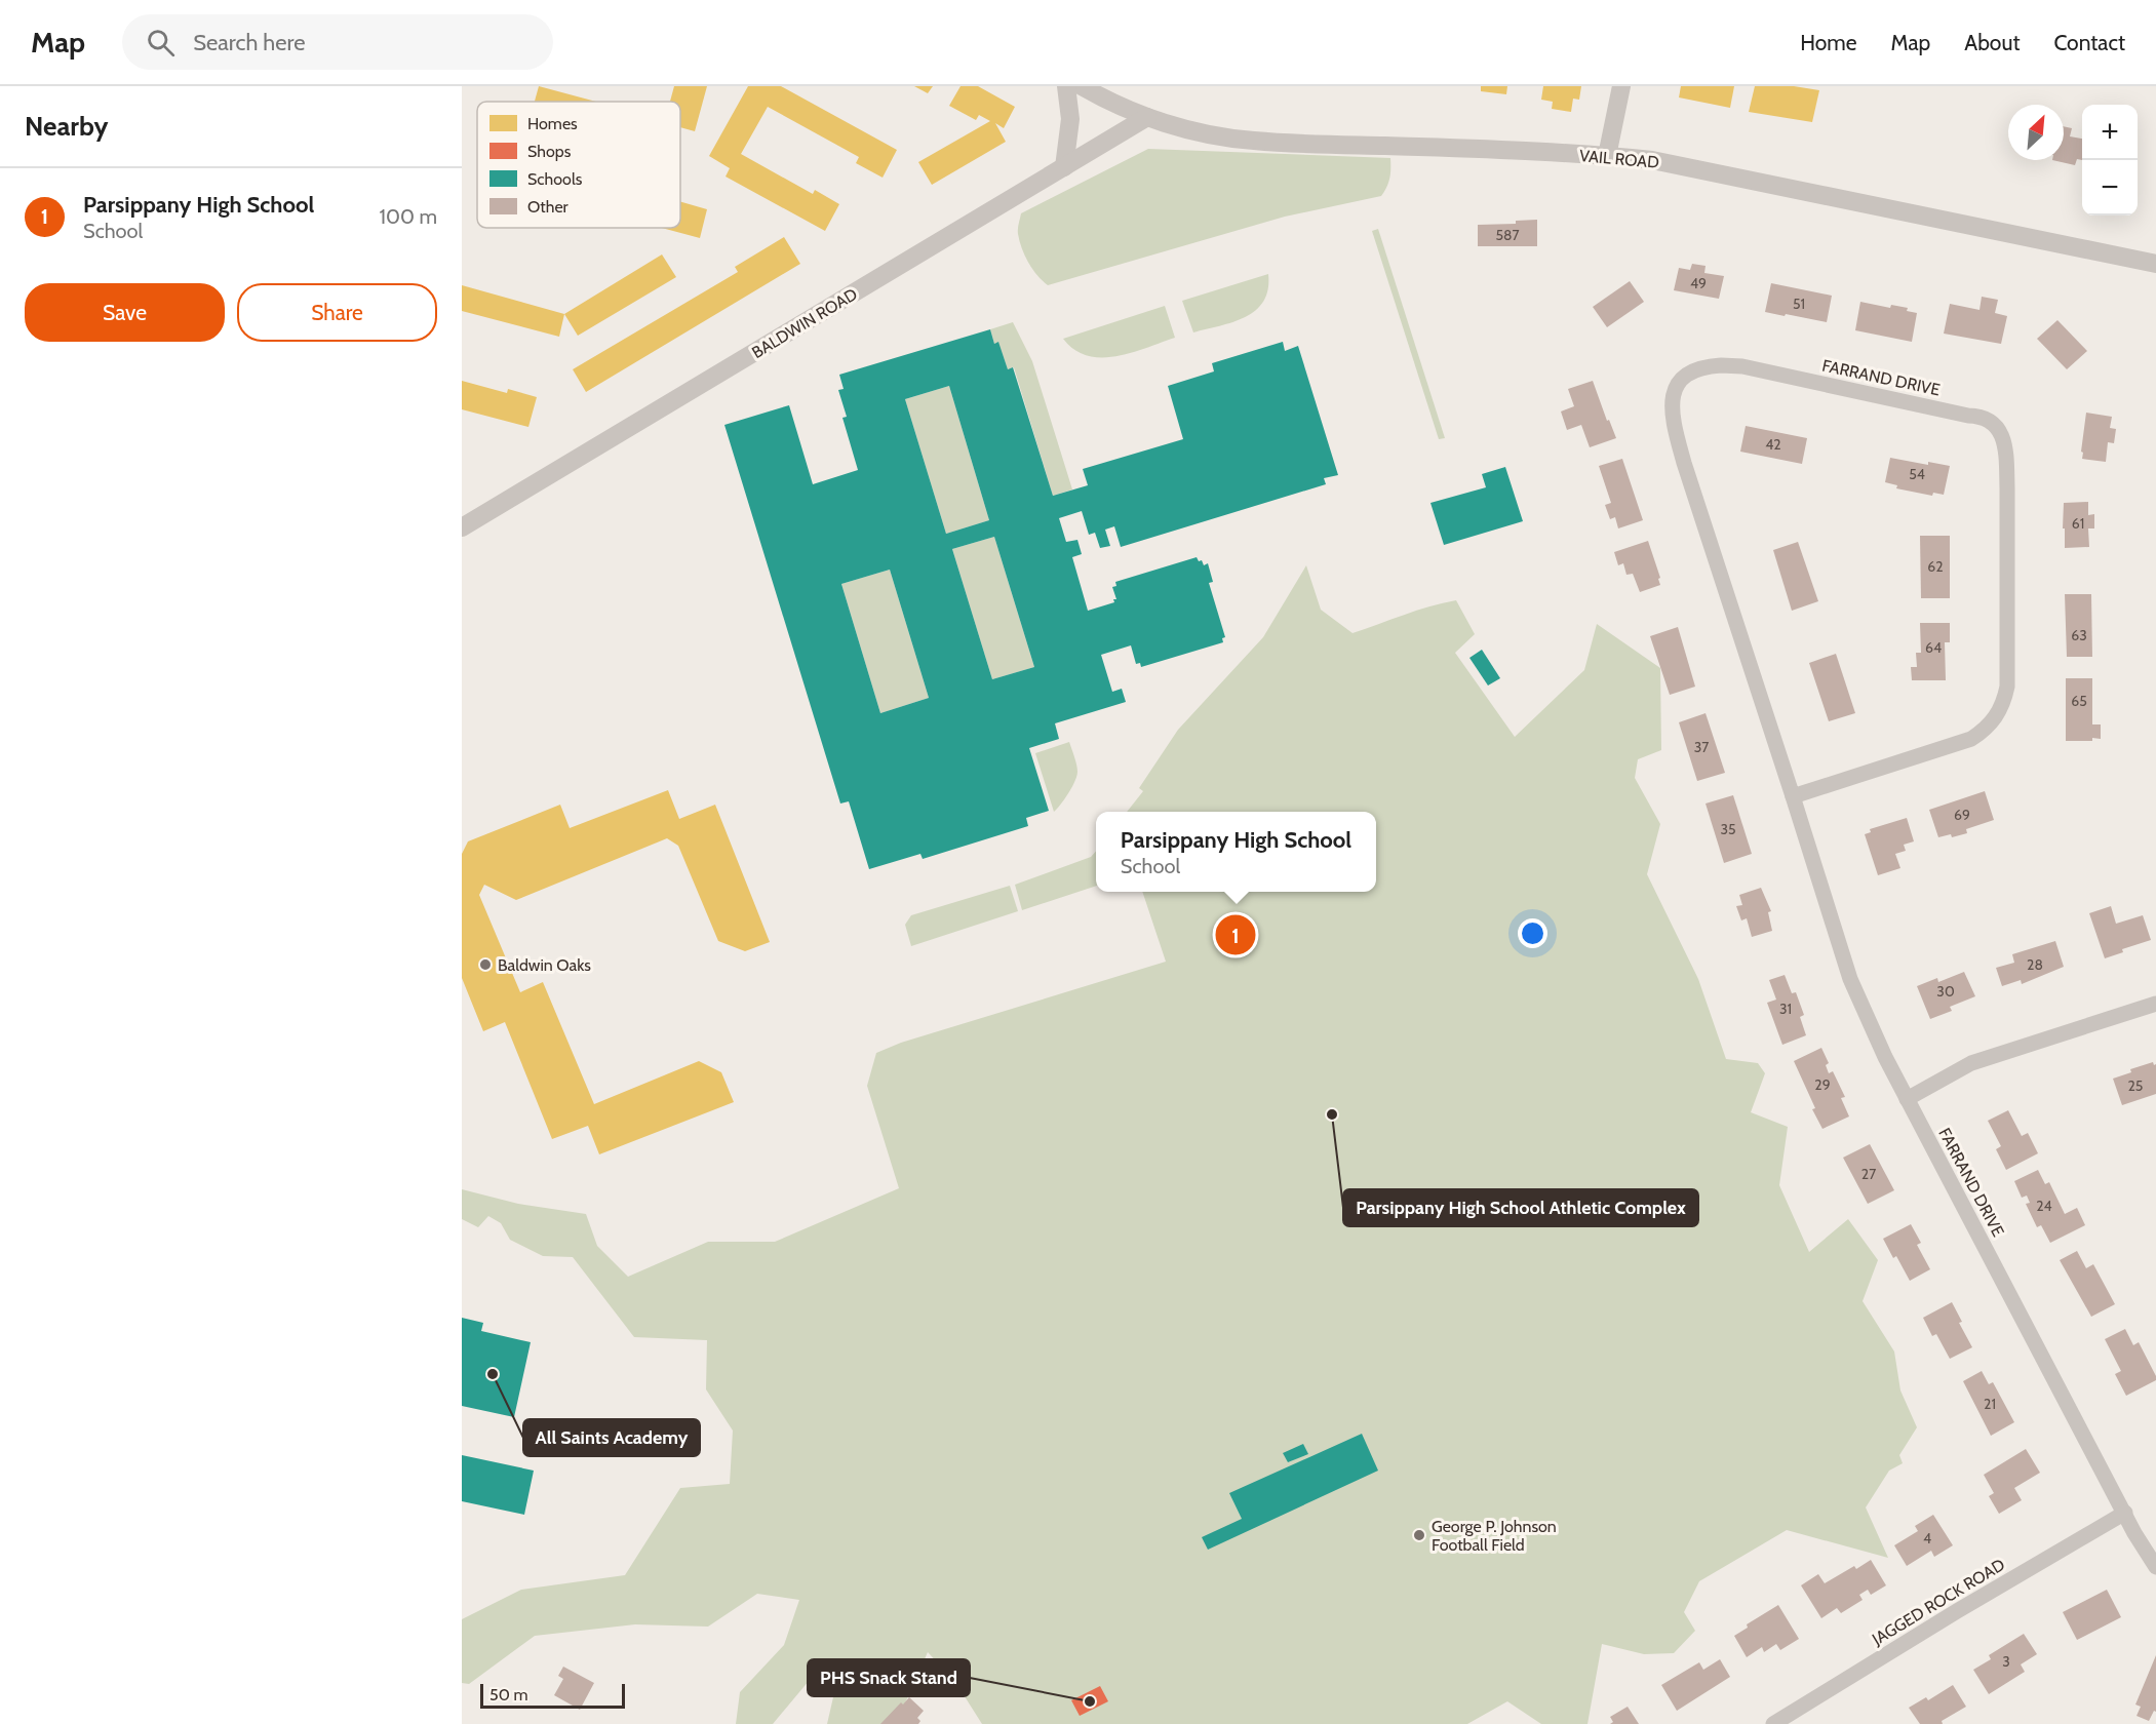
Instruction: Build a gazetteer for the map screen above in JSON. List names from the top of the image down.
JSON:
{
  "streets": {
    "street": [
      "VAIL ROAD",
      "BALDWIN ROAD",
      "FARRAND DRIVE",
      "JAGGED ROCK ROAD"
    ]
  },
  "crossings": [
    ["VAIL ROAD", "BALDWIN ROAD"],
    ["FARRAND DRIVE", "JAGGED ROCK ROAD"]
  ],
  "places": [
    "Baldwin Oaks",
    "Parsippany High School Athletic Complex",
    "All Saints Academy",
    "George P. Johnson Football Field",
    "PHS Snack Stand"
  ],
  "house_numbers": [
    "587",
    "49",
    "51",
    "42",
    "54",
    "61",
    "62",
    "63",
    "64",
    "65",
    "37",
    "69",
    "35",
    "28",
    "30",
    "31",
    "29",
    "25",
    "27",
    "24",
    "21",
    "4",
    "3"
  ],
  "legend": [
    "Homes",
    "Shops",
    "Schools",
    "Other"
  ],
  "scale_bar": "50 m",
  "north": "top right",
  "page": {
    "header": "Map",
    "search": "Search here",
    "nav": [
      "Home",
      "Map",
      "About",
      "Contact"
    ],
    "heading": "Nearby",
    "map_buttons": ["+", "−"],
    "list": [
      {
        "mark": "1",
        "name": "Parsippany High School",
        "note": "School",
        "value": "100 m"
      }
    ],
    "buttons": ["Save", "Share"],
    "popup": ["Parsippany High School", "School"],
    "pins": "1",
    "scale": "50 m"
  }
}
